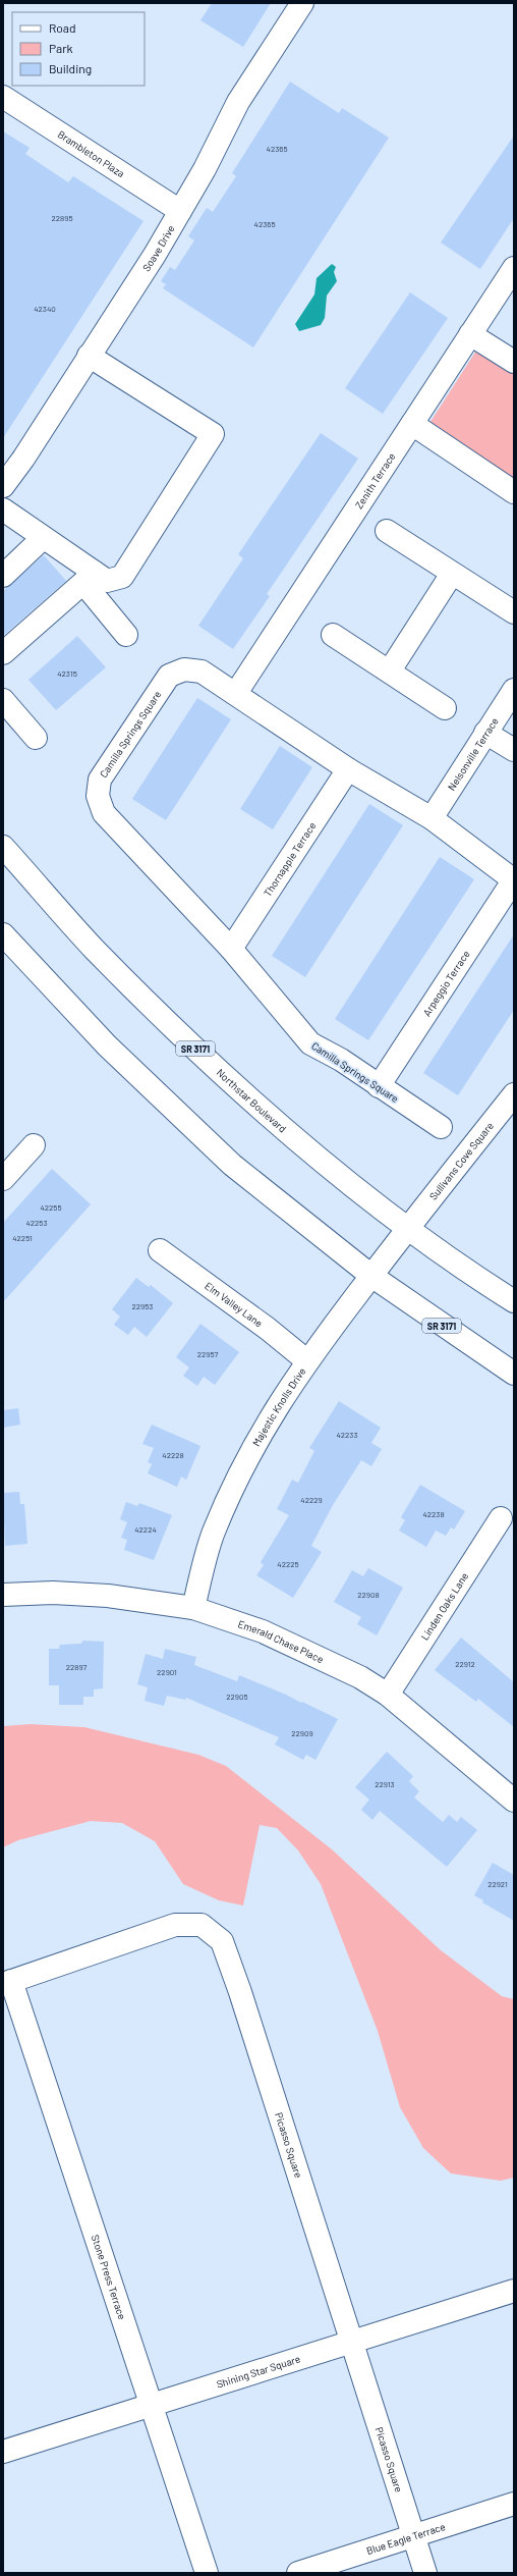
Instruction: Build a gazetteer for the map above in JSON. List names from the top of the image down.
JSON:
{
  "streets": {
    "street": [
      "Brambleton Plaza",
      "Soave Drive",
      "Zenith Terrace",
      "Camilla Springs Square",
      "Nelsonville Terrace",
      "Thornapple Terrace",
      "Arpeggio Terrace",
      "SR 3171",
      "Northstar Boulevard",
      "Sullivans Cove Square",
      "Elm Valley Lane",
      "Majestic Knolls Drive",
      "Linden Oaks Lane",
      "Emerald Chase Place",
      "Picasso Square",
      "Stone Press Terrace",
      "Shining Star Square",
      "Blue Eagle Terrace"
    ]
  },
  "crossings": [
    ["Brambleton Plaza", "Soave Drive"],
    ["Zenith Terrace", "Camilla Springs Square"],
    ["Camilla Springs Square", "Nelsonville Terrace"],
    ["Camilla Springs Square", "Thornapple Terrace"],
    ["Camilla Springs Square", "Arpeggio Terrace"],
    ["SR 3171", "Majestic Knolls Drive"],
    ["Northstar Boulevard", "Sullivans Cove Square"],
    ["Northstar Boulevard", "Majestic Knolls Drive"],
    ["Sullivans Cove Square", "Majestic Knolls Drive"],
    ["Elm Valley Lane", "Majestic Knolls Drive"],
    ["Majestic Knolls Drive", "Emerald Chase Place"],
    ["Linden Oaks Lane", "Emerald Chase Place"],
    ["Picasso Square", "Stone Press Terrace"],
    ["Picasso Square", "Shining Star Square"],
    ["Picasso Square", "Blue Eagle Terrace"],
    ["Stone Press Terrace", "Shining Star Square"]
  ],
  "house_numbers": [
    "42365",
    "22895",
    "42365",
    "42340",
    "42315",
    "42255",
    "42253",
    "42251",
    "22953",
    "22957",
    "42233",
    "42228",
    "42229",
    "42238",
    "42224",
    "42225",
    "22908",
    "22912",
    "22897",
    "22901",
    "22905",
    "22909",
    "22913",
    "22921"
  ],
  "legend": ["Road", "Park", "Building"]
}
